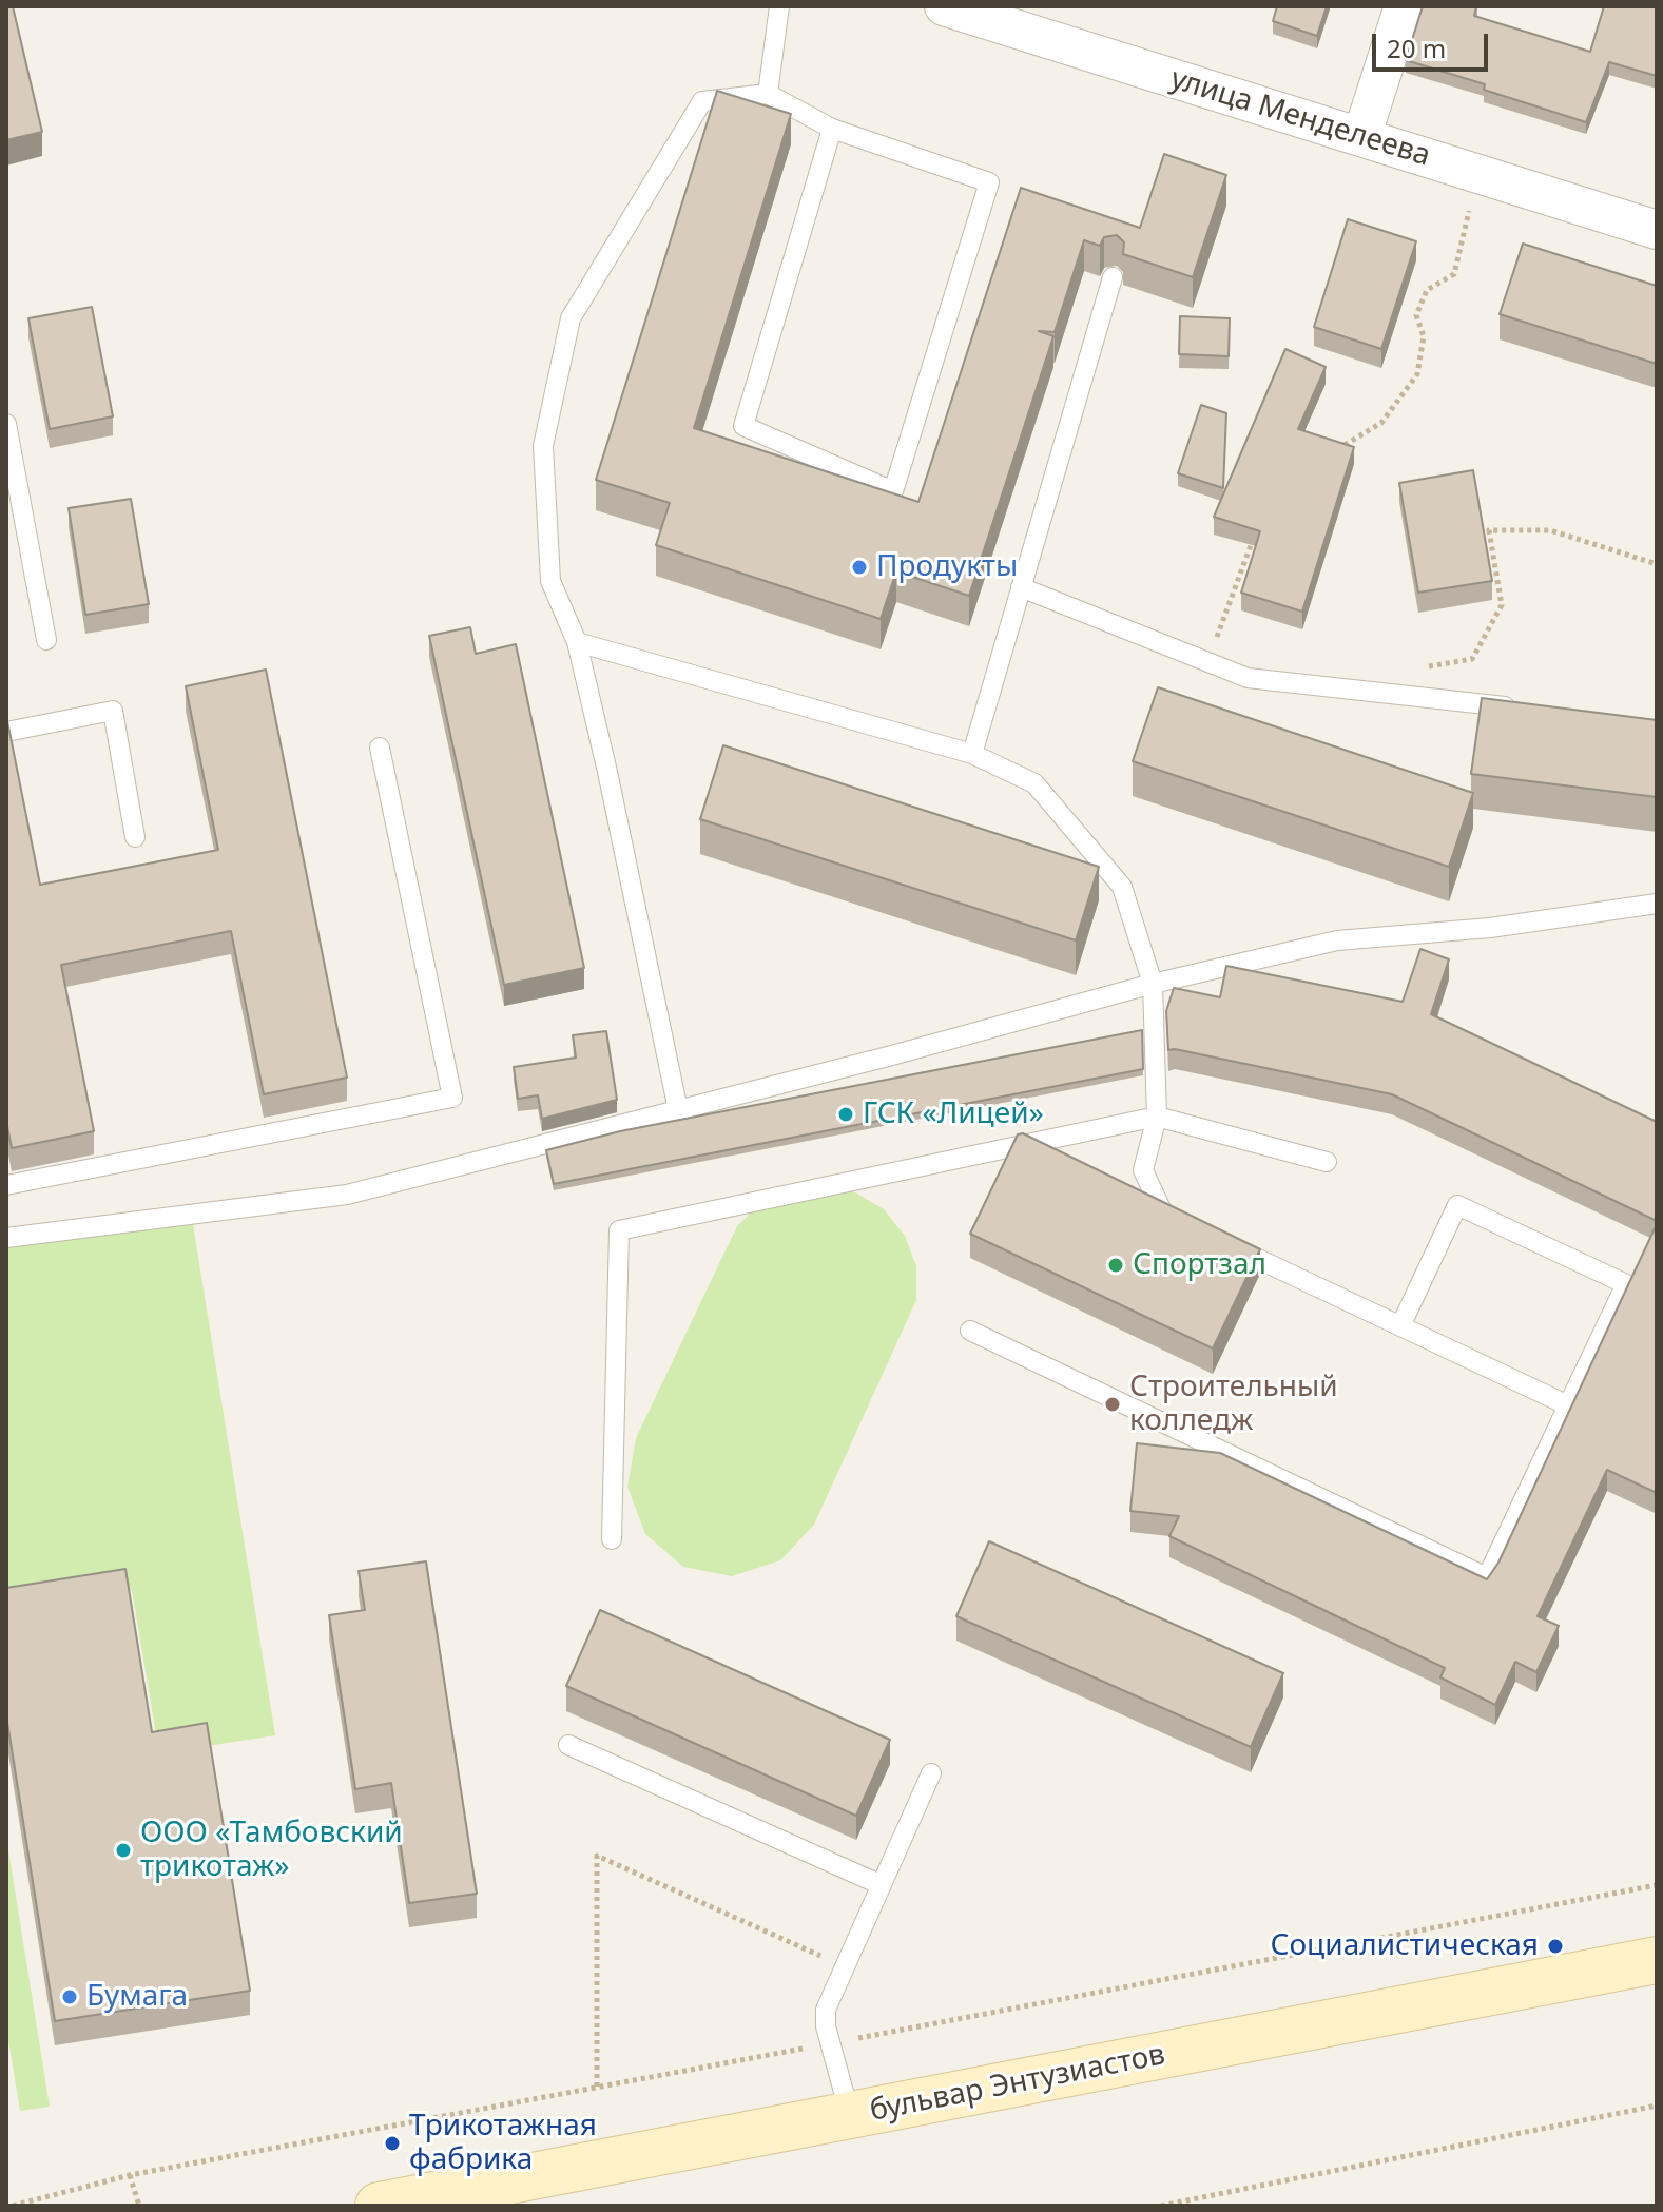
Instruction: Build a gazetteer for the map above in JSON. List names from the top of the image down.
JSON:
{
  "streets": {
    "main road": ["бульвар Энтузиастов"],
    "street": ["улица Менделеева"]
  },
  "places": [
    "Продукты",
    "ГСК «Лицей»",
    "Спортзал",
    "Строительный колледж",
    "ООО «Тамбовский трикотаж»",
    "Социалистическая",
    "Бумага",
    "Трикотажная фабрика"
  ],
  "scale_bar": "20 m"
}
